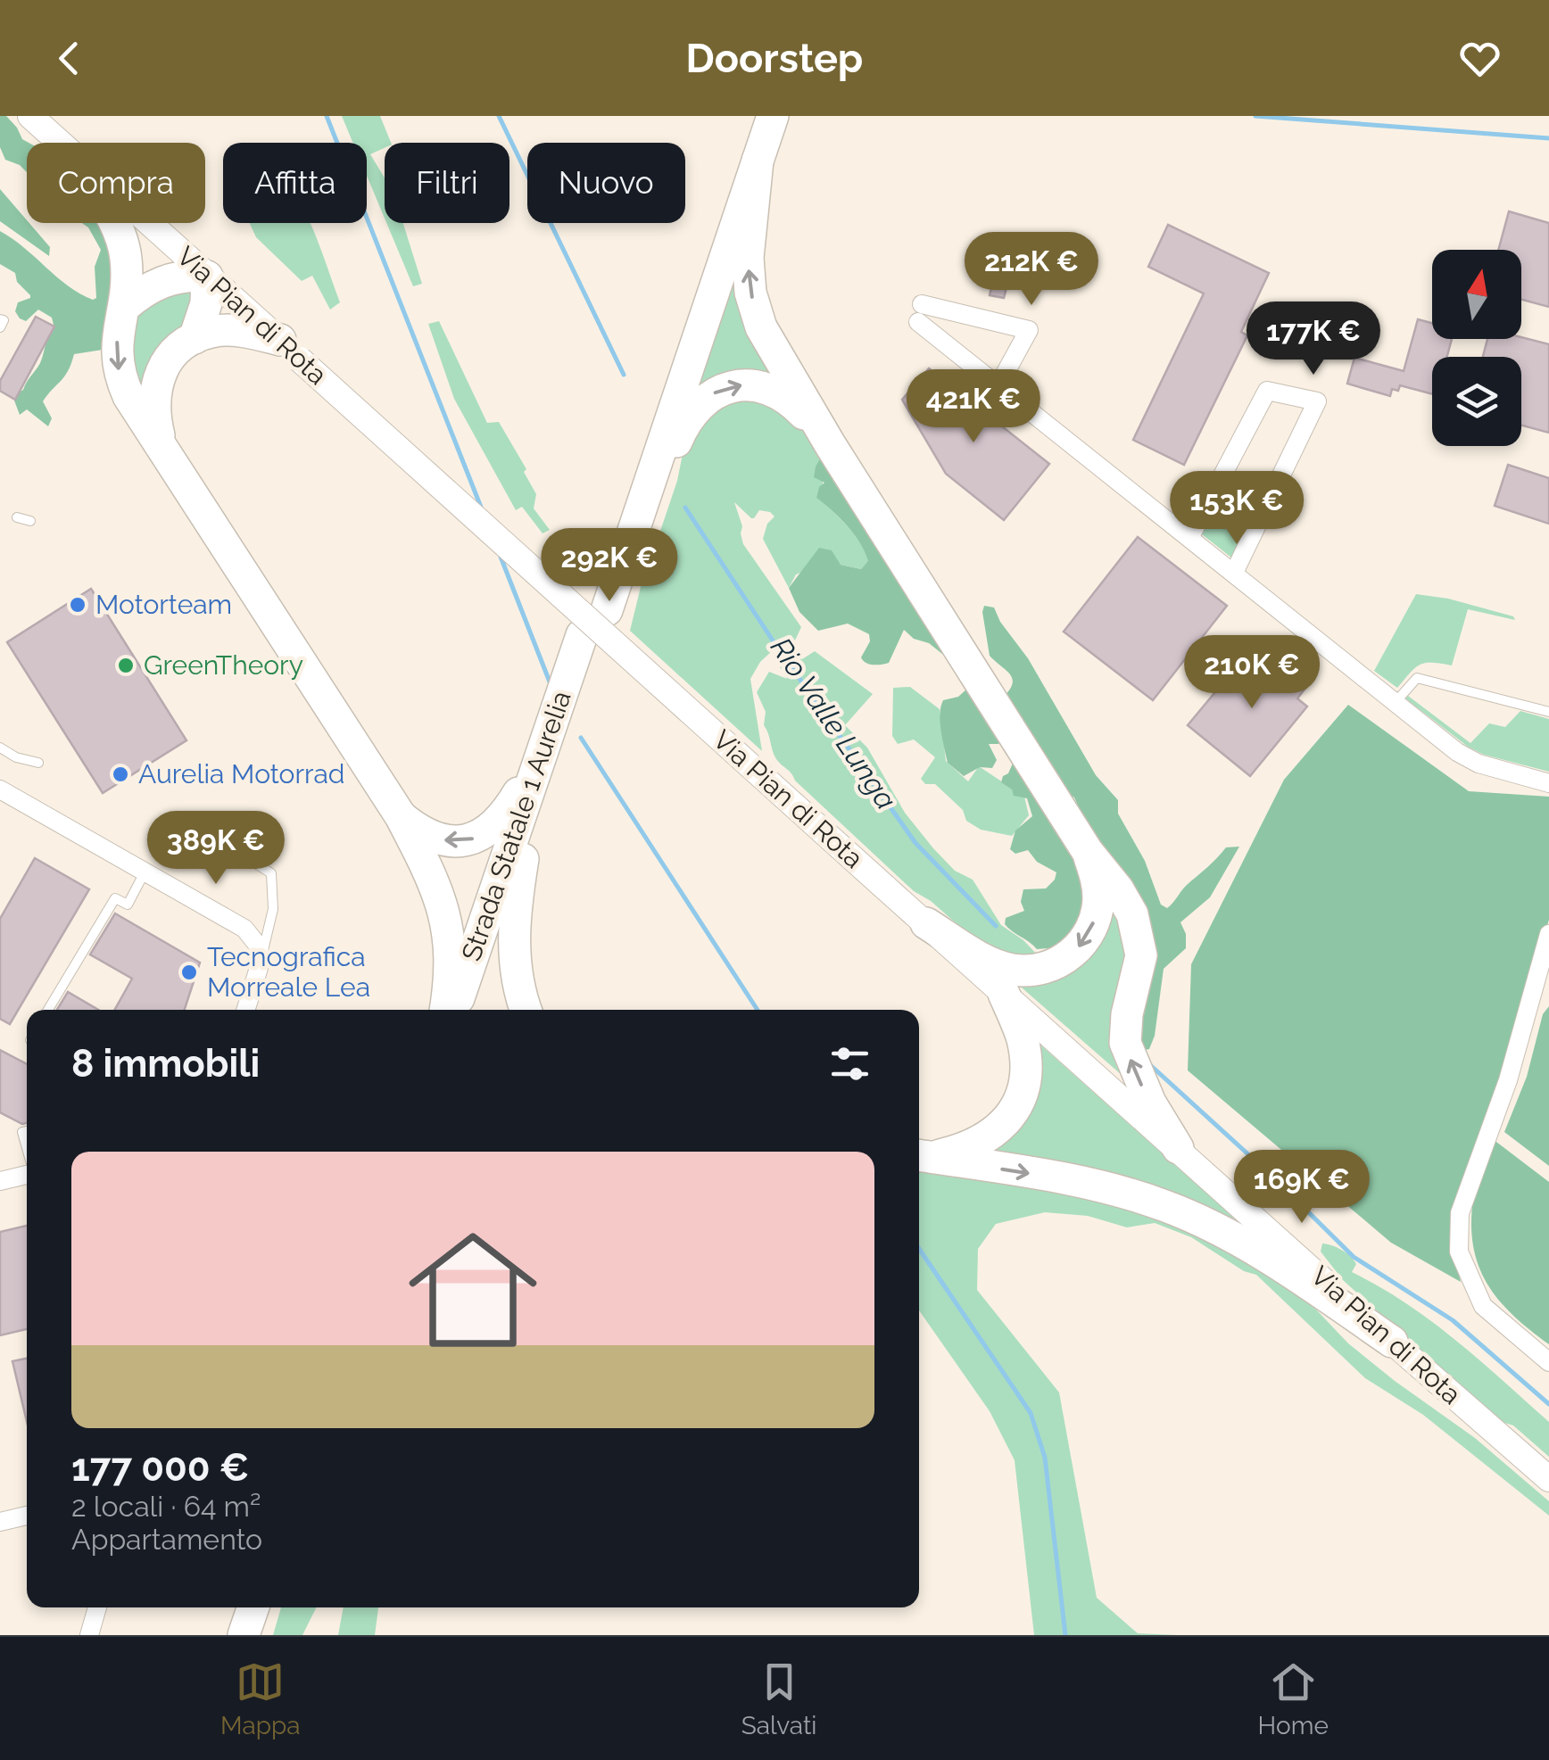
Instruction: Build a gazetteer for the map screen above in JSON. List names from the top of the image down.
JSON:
{
  "streets": {
    "highway": ["Strada Statale 1 Aurelia"],
    "main road": ["Via Pian di Rota"]
  },
  "water": ["Rio Valle Lunga"],
  "places": [
    "Motorteam",
    "GreenTheory",
    "Aurelia Motorrad",
    "Tecnografica Morreale Lea"
  ],
  "north": "top",
  "page": {
    "header": "Doorstep",
    "chip": [
      "Compra",
      "Affitta",
      "Filtri",
      "Nuovo"
    ],
    "price": [
      "212K €",
      "177K €",
      "421K €",
      "153K €",
      "292K €",
      "210K €",
      "389K €",
      "169K €"
    ],
    "heading": "8 immobili",
    "list": [
      {
        "name": "177 000 €",
        "note": "2 locali · 64 m² · Appartamento"
      }
    ],
    "tabs": ["Mappa", "Salvati", "Home"]
  }
}
